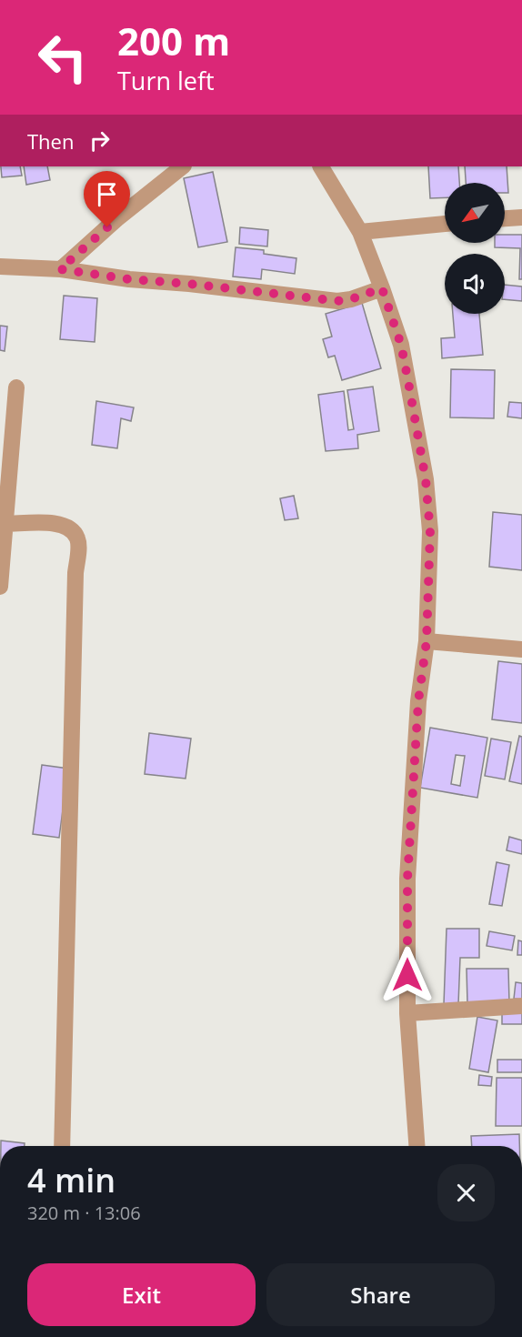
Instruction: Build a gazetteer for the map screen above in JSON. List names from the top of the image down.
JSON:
{
  "north": "bottom left",
  "page": {
    "turn": ["200 m", "Turn left"],
    "then": "Then",
    "heading": ["4 min", "320 m · 13:06"],
    "buttons": ["Exit", "Share"]
  }
}
